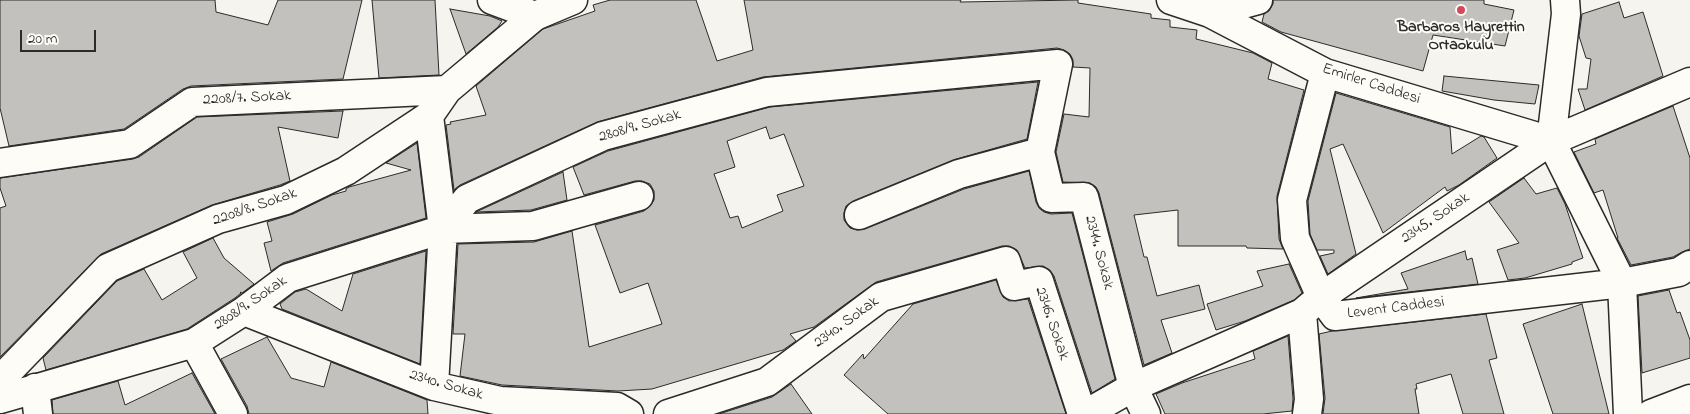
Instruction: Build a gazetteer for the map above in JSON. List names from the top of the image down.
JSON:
{
  "streets": {
    "street": [
      "Emirler Caddesi",
      "2208/7. Sokak",
      "2808/9. Sokak",
      "2208/8. Sokak",
      "2345. Sokak",
      "2344. Sokak",
      "Levent Caddesi",
      "2340. Sokak",
      "2346. Sokak"
    ]
  },
  "crossings": [
    ["Emirler Caddesi", "2345. Sokak"],
    ["2208/7. Sokak", "2208/8. Sokak"],
    ["2808/9. Sokak", "2344. Sokak"],
    ["2808/9. Sokak", "2340. Sokak"],
    ["2345. Sokak", "Levent Caddesi"],
    ["2340. Sokak", "2346. Sokak"]
  ],
  "places": ["Barbaros Hayrettin Ortaokulu"],
  "scale_bar": "20 m"
}
